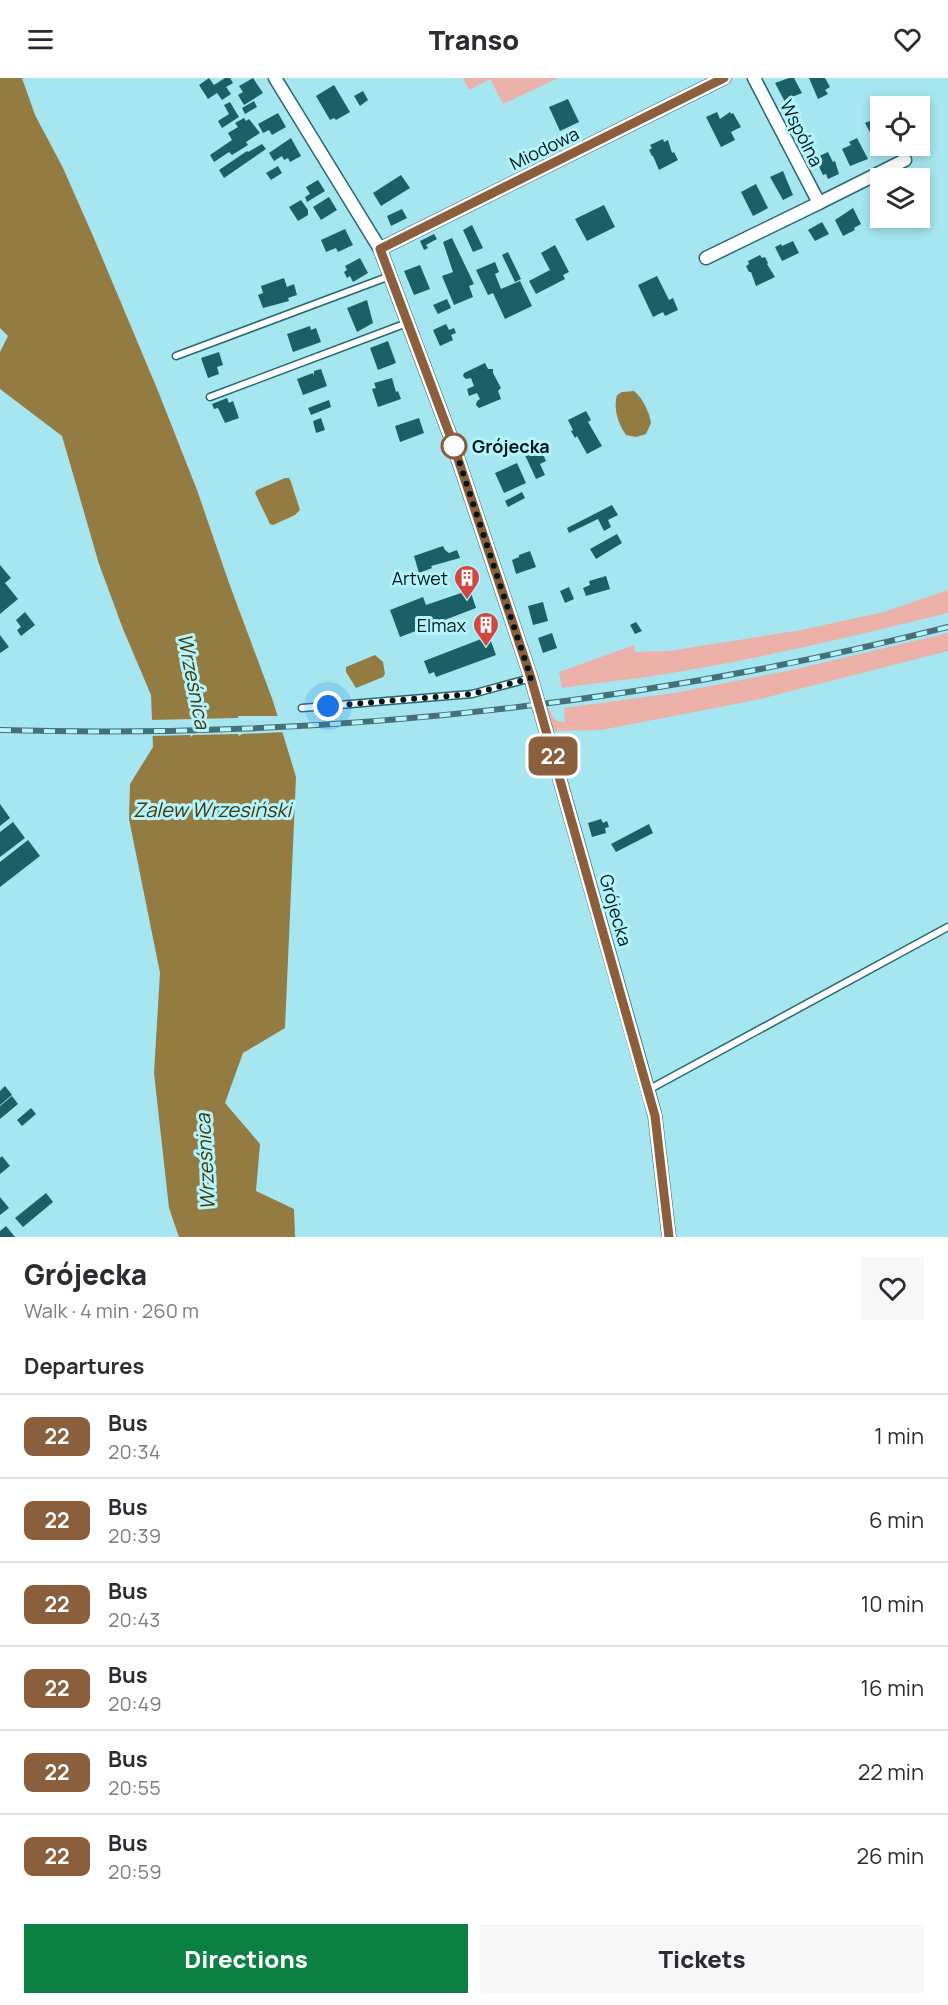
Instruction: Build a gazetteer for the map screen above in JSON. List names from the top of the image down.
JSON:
{
  "streets": {
    "street": ["Wspólna", "Miodowa", "Grójecka"]
  },
  "crossings": [
    ["Miodowa", "Grójecka"]
  ],
  "water": ["Wrześnica", "Zalew Wrzesiński"],
  "places": {
    "other": ["Grójecka"],
    "building": ["Artwet", "Elmax"]
  },
  "lines": ["bus line 22"],
  "page": {
    "header": "Transo",
    "on_map": "22",
    "heading": [
      ["Grójecka", "Walk · 4 min · 260 m"],
      "Departures"
    ],
    "list": [
      {
        "mark": "22",
        "name": "Bus",
        "note": "20:34",
        "value": "1 min"
      },
      {
        "mark": "22",
        "name": "Bus",
        "note": "20:39",
        "value": "6 min"
      },
      {
        "mark": "22",
        "name": "Bus",
        "note": "20:43",
        "value": "10 min"
      },
      {
        "mark": "22",
        "name": "Bus",
        "note": "20:49",
        "value": "16 min"
      },
      {
        "mark": "22",
        "name": "Bus",
        "note": "20:55",
        "value": "22 min"
      },
      {
        "mark": "22",
        "name": "Bus",
        "note": "20:59",
        "value": "26 min"
      }
    ],
    "buttons": ["Directions", "Tickets"]
  }
}
